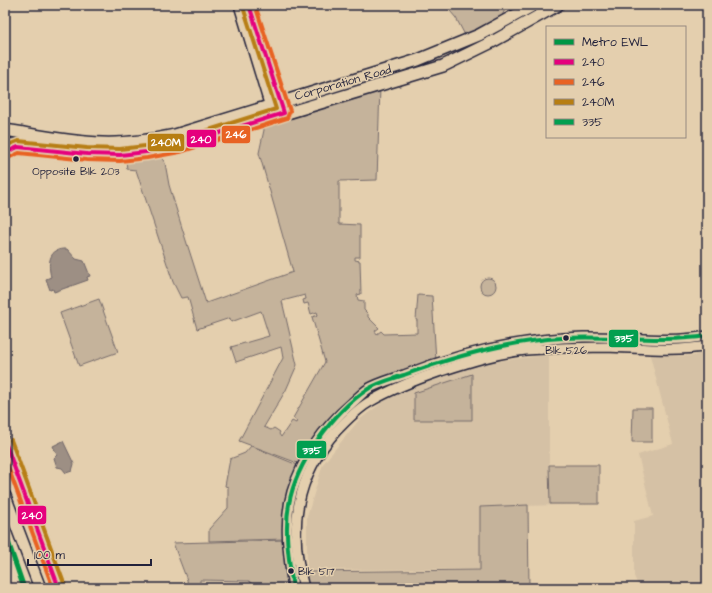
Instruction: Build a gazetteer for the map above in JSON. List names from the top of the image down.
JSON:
{
  "streets": {
    "main road": ["Corporation Road"]
  },
  "places": ["Opposite Blk 203", "Blk 526", "Blk 517"],
  "lines": [
    "transit line 240",
    "transit line 246",
    "transit line 240M",
    "transit line 335",
    "metro line EWL"
  ],
  "legend": [
    "Metro EWL",
    "240",
    "246",
    "240M",
    "335"
  ],
  "scale_bar": "100 m"
}
